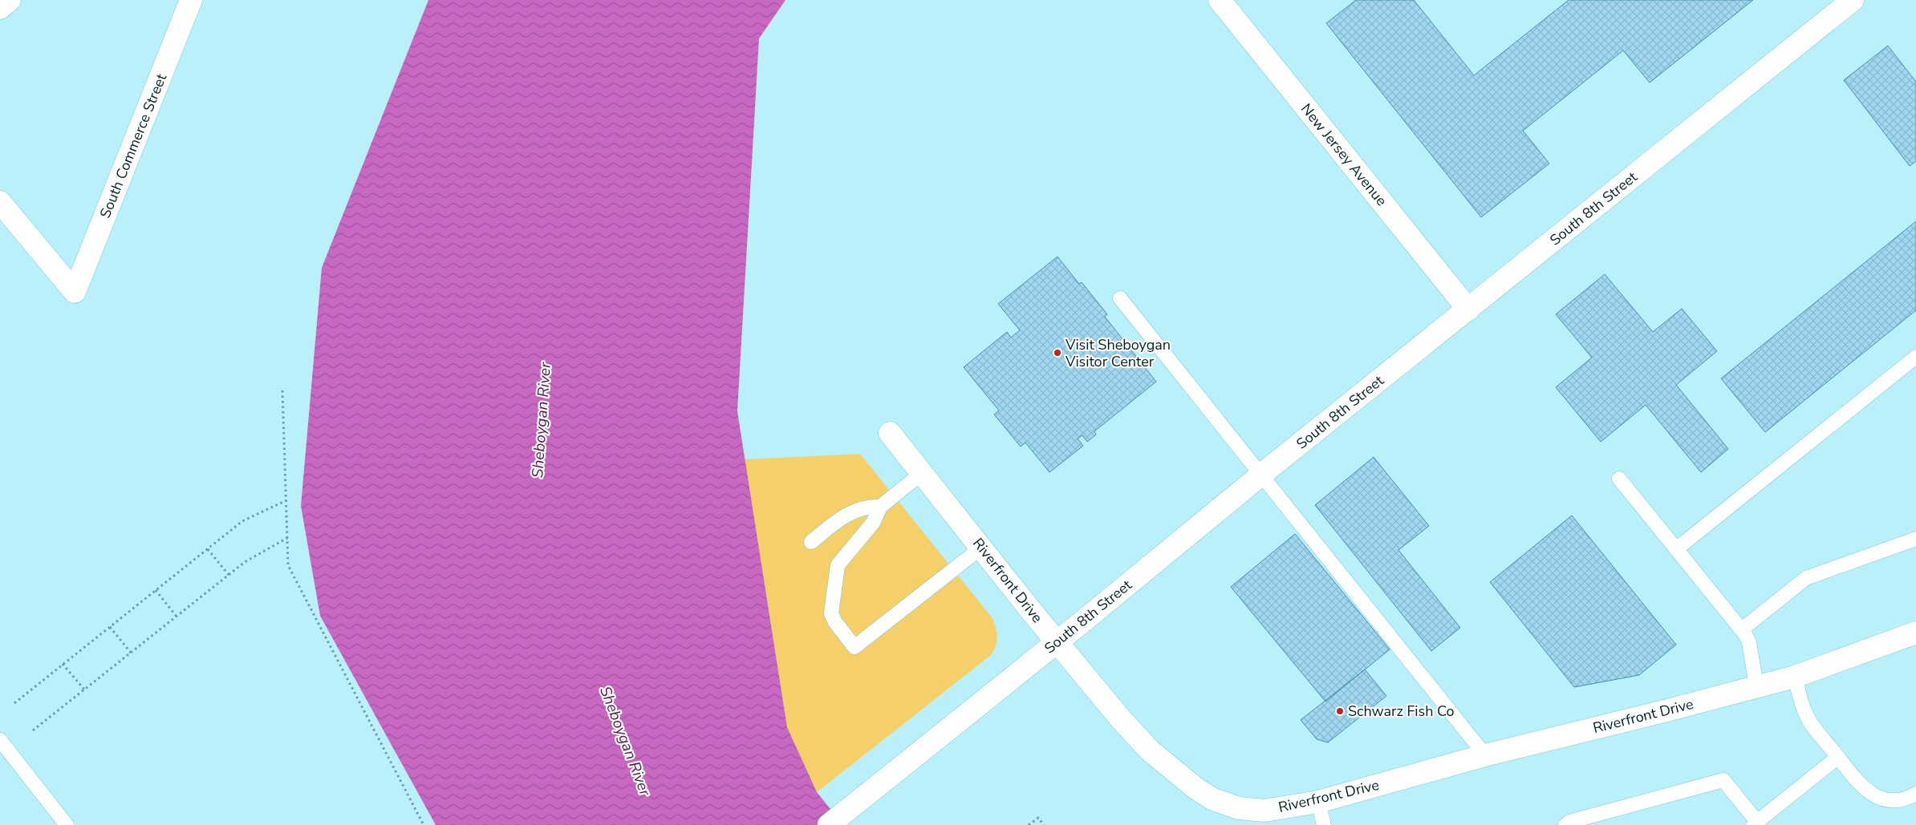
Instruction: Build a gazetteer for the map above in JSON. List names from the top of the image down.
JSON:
{
  "streets": {
    "street": [
      "South Commerce Street",
      "New Jersey Avenue",
      "South 8th Street",
      "Riverfront Drive"
    ]
  },
  "crossings": [
    ["New Jersey Avenue", "South 8th Street"],
    ["South 8th Street", "Riverfront Drive"]
  ],
  "water": ["Sheboygan River"],
  "places": ["Visit Sheboygan Visitor Center", "Schwarz Fish Co"]
}
